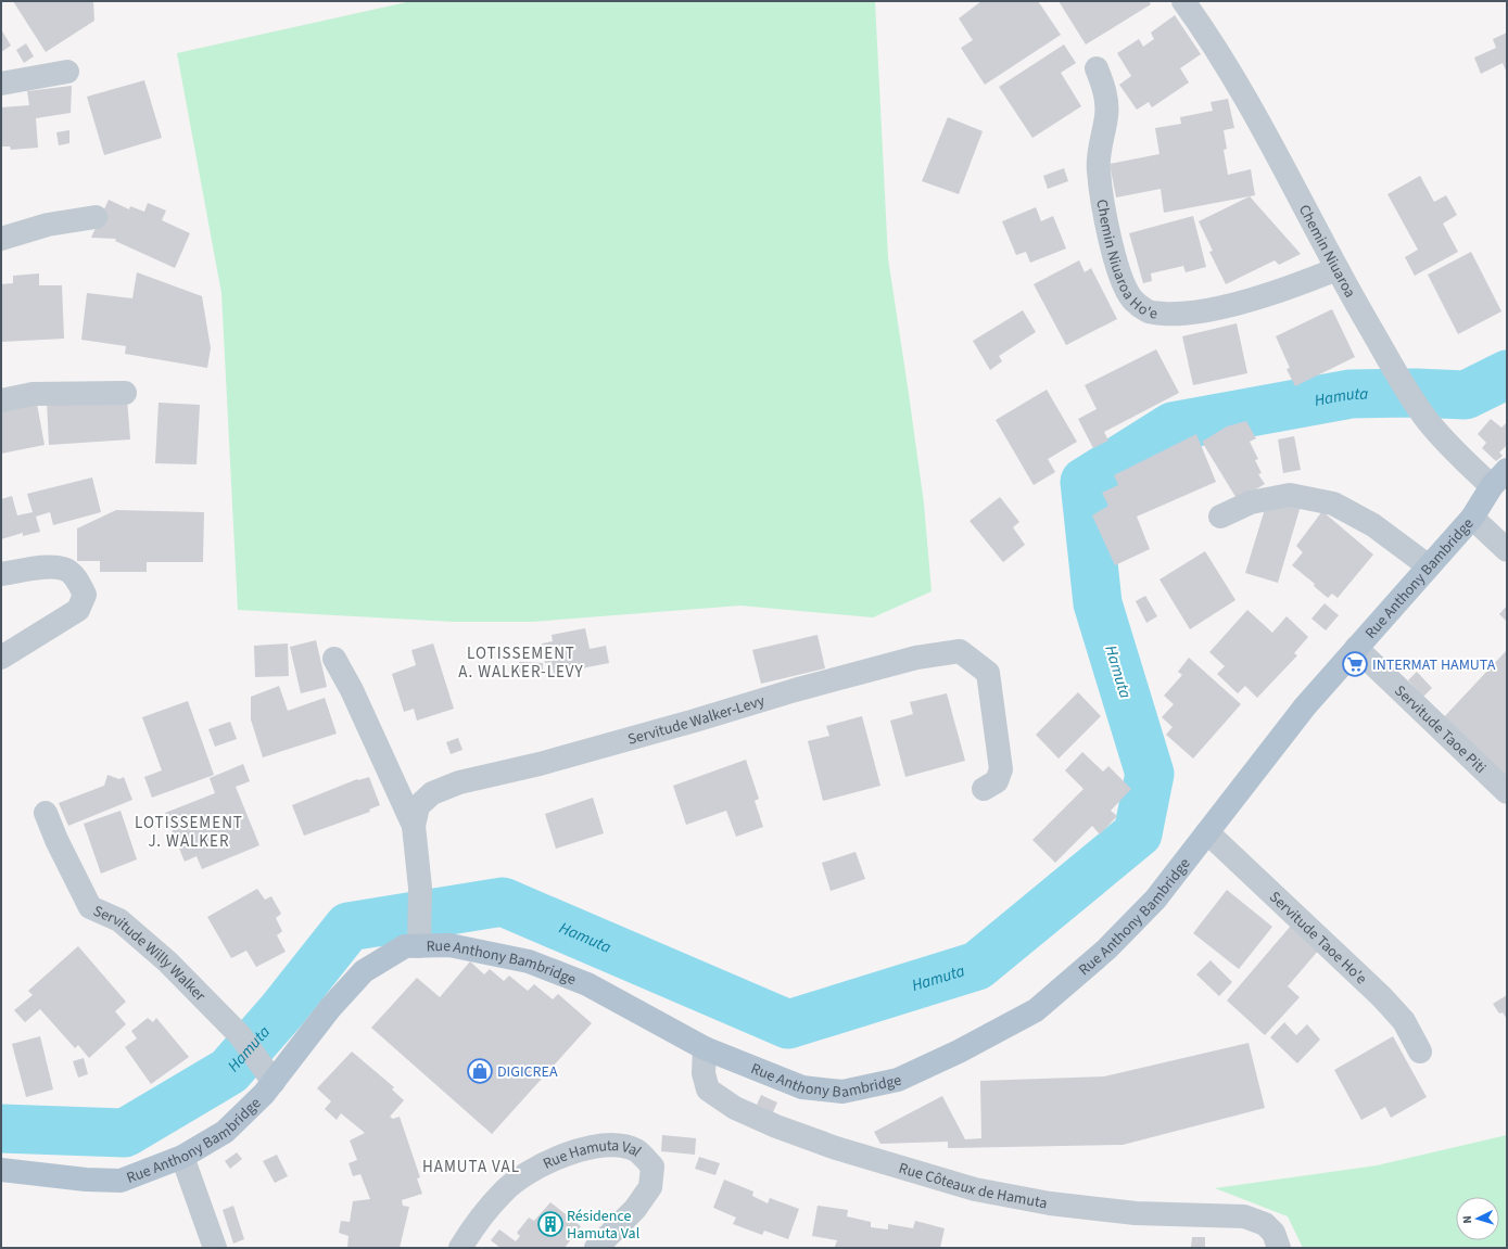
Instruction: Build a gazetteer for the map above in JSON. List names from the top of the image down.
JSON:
{
  "streets": {
    "main road": ["Rue Anthony Bambridge"],
    "street": [
      "Chemin Niuaroa",
      "Chemin Niuaroa Ho'e",
      "Servitude Walker-Levy",
      "Servitude Taoe Piti",
      "Servitude Taoe Ho'e",
      "Servitude Willy Walker",
      "Rue Hamuta Val",
      "Rue Côteaux de Hamuta"
    ]
  },
  "crossings": [
    ["Chemin Niuaroa", "Chemin Niuaroa Ho'e"],
    ["Chemin Niuaroa", "Rue Anthony Bambridge"],
    ["Rue Anthony Bambridge", "Servitude Walker-Levy"],
    ["Rue Anthony Bambridge", "Servitude Taoe Piti"],
    ["Rue Anthony Bambridge", "Servitude Taoe Ho'e"],
    ["Rue Anthony Bambridge", "Servitude Willy Walker"],
    ["Rue Anthony Bambridge", "Rue Côteaux de Hamuta"]
  ],
  "districts": ["LOTISSEMENT A. WALKER-LEVY", "LOTISSEMENT J. WALKER", "HAMUTA VAL"],
  "water": ["Hamuta"],
  "places": {
    "supermarket": ["INTERMAT HAMUTA"],
    "shop": ["DIGICREA"],
    "building": ["Résidence Hamuta Val"]
  },
  "north": "left"
}
